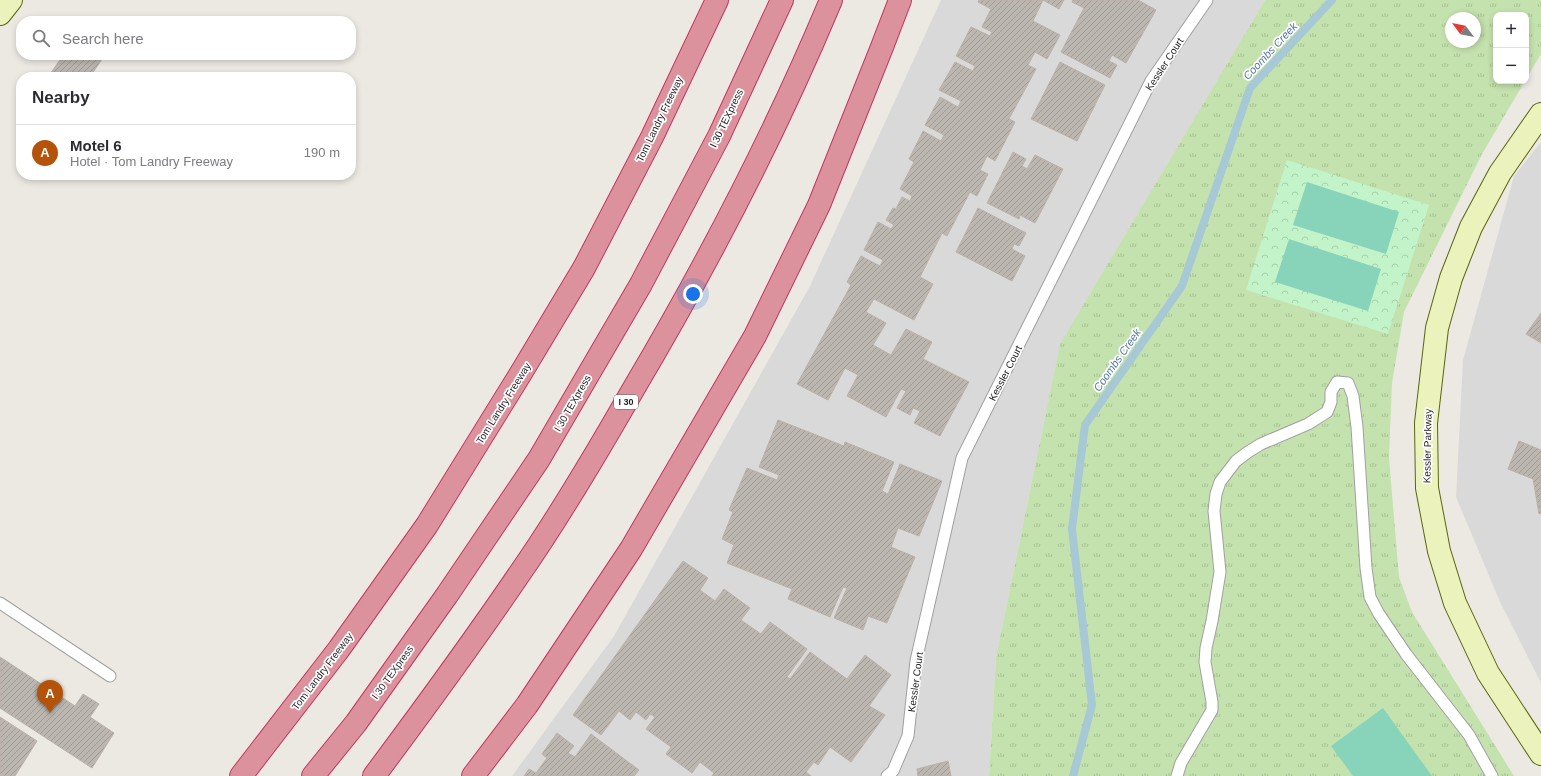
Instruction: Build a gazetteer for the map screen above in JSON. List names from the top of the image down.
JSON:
{
  "streets": {
    "highway": ["I 30 TEXpress", "Tom Landry Freeway", "I 30"],
    "street": ["Kessler Parkway"],
    "lane": ["Kessler Court"]
  },
  "water": ["Coombs Creek"],
  "north": "top left",
  "page": {
    "map_buttons": ["+", "−"],
    "search": "Search here",
    "heading": "Nearby",
    "list": [
      {
        "mark": "A",
        "name": "Motel 6",
        "note": "Hotel · Tom Landry Freeway",
        "value": "190 m"
      }
    ],
    "pins": "A"
  }
}
